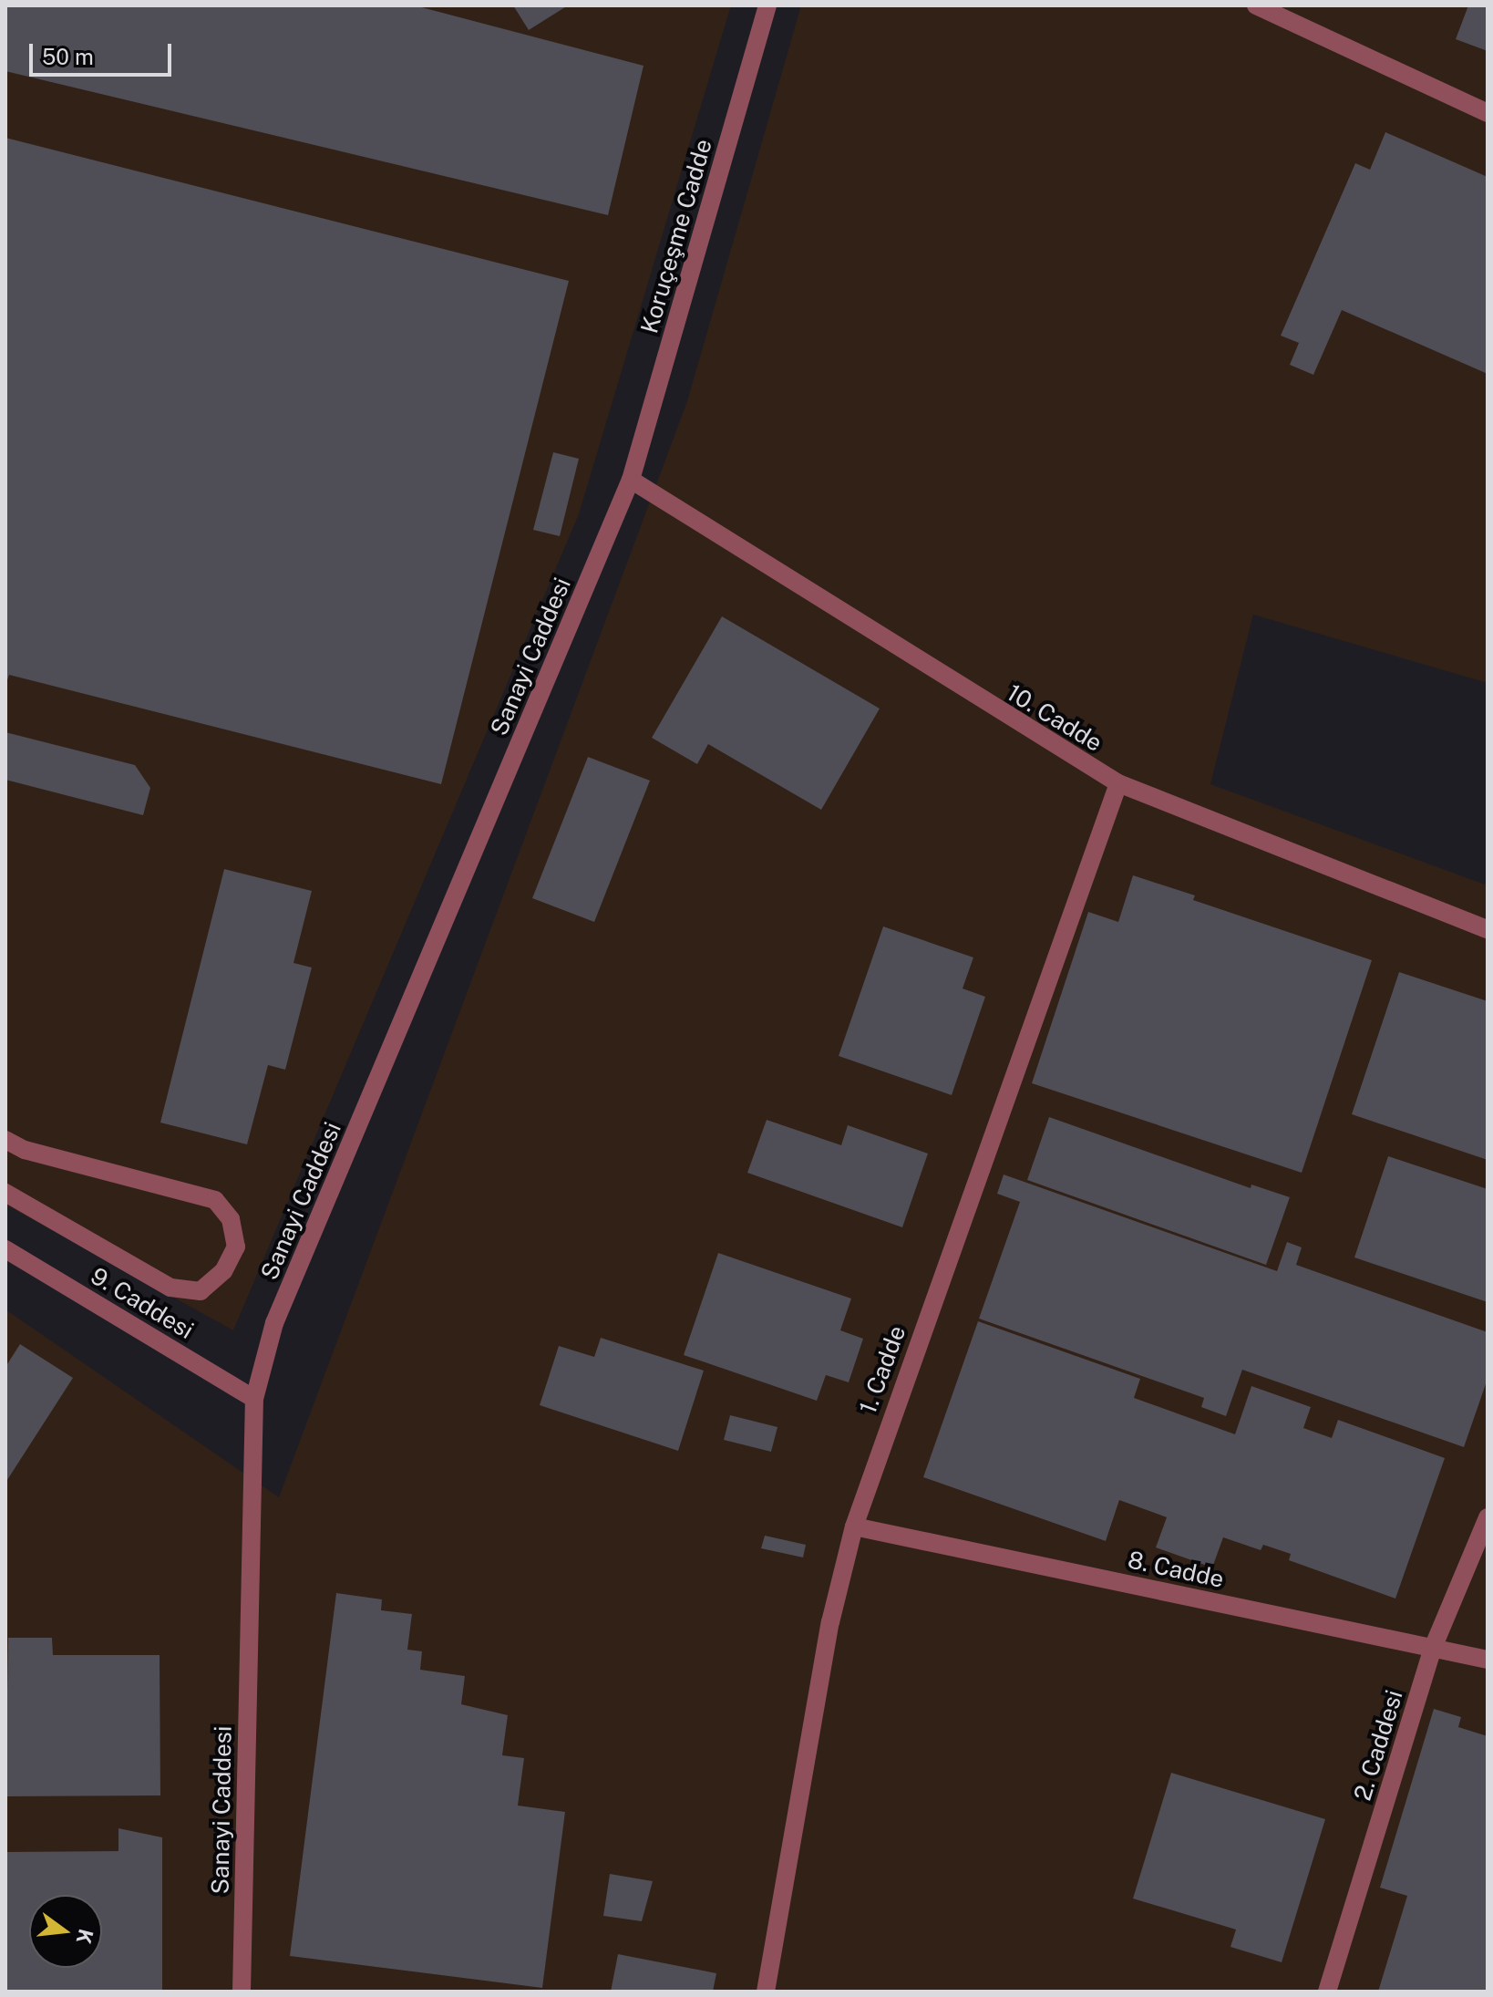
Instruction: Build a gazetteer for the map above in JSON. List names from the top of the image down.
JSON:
{
  "streets": {
    "street": [
      "Koruçeşme Cadde",
      "Sanayi Caddesi",
      "10. Cadde",
      "9. Caddesi",
      "1. Cadde",
      "8. Cadde",
      "2. Caddesi"
    ]
  },
  "crossings": [
    ["Koruçeşme Cadde", "Sanayi Caddesi"],
    ["Koruçeşme Cadde", "10. Cadde"],
    ["Sanayi Caddesi", "10. Cadde"],
    ["Sanayi Caddesi", "9. Caddesi"],
    ["10. Cadde", "1. Cadde"],
    ["1. Cadde", "8. Cadde"],
    ["8. Cadde", "2. Caddesi"]
  ],
  "scale_bar": "50 m",
  "north": "right"
}
